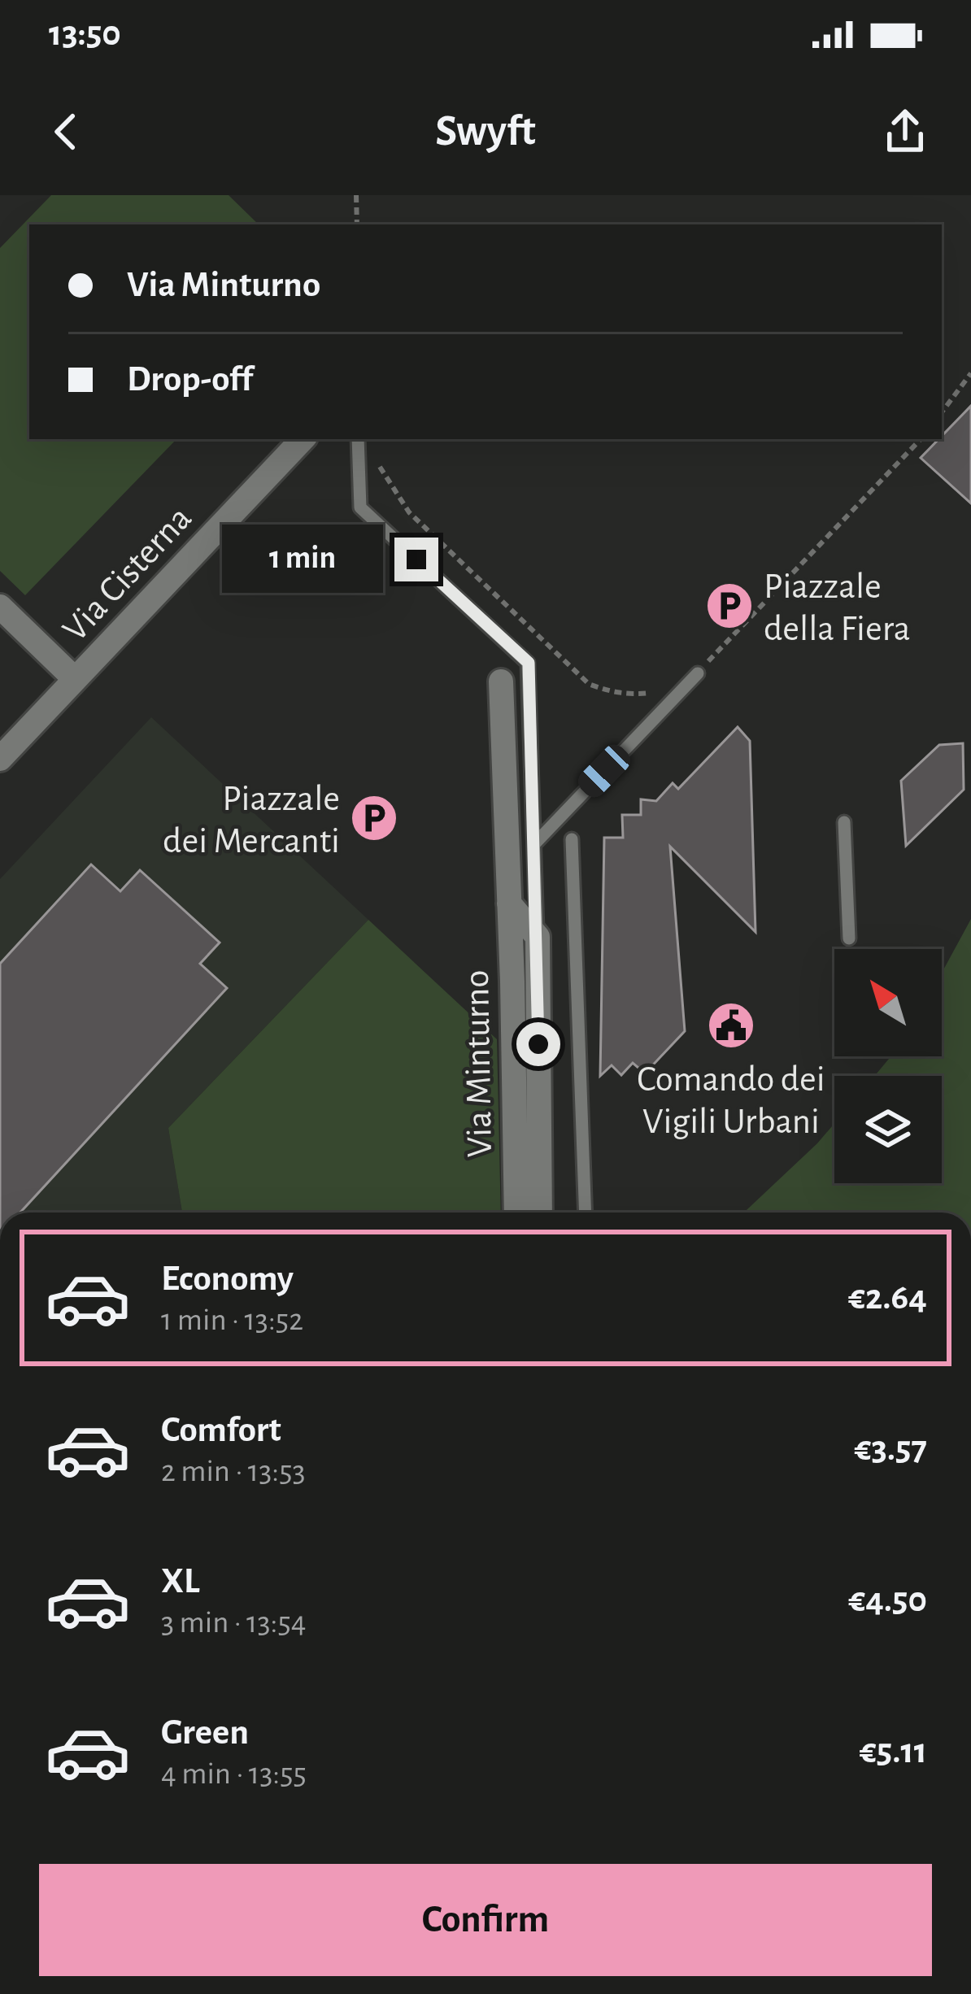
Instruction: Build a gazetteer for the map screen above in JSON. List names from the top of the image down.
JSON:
{
  "streets": {
    "street": ["Via Cisterna", "Via Minturno"]
  },
  "places": {
    "parking": ["Piazzale della Fiera", "Piazzale dei Mercanti"],
    "public building": ["Comando dei Vigili Urbani"]
  },
  "north": "top left",
  "page": {
    "status": "13:50",
    "header": "Swyft",
    "banner": ["Via Minturno", "Drop-off"],
    "bubble": "1 min",
    "list": [
      {
        "name": "Economy",
        "note": "1 min · 13:52",
        "value": "€2.64"
      },
      {
        "name": "Comfort",
        "note": "2 min · 13:53",
        "value": "€3.57"
      },
      {
        "name": "XL",
        "note": "3 min · 13:54",
        "value": "€4.50"
      },
      {
        "name": "Green",
        "note": "4 min · 13:55",
        "value": "€5.11"
      }
    ],
    "buttons": "Confirm"
  }
}
